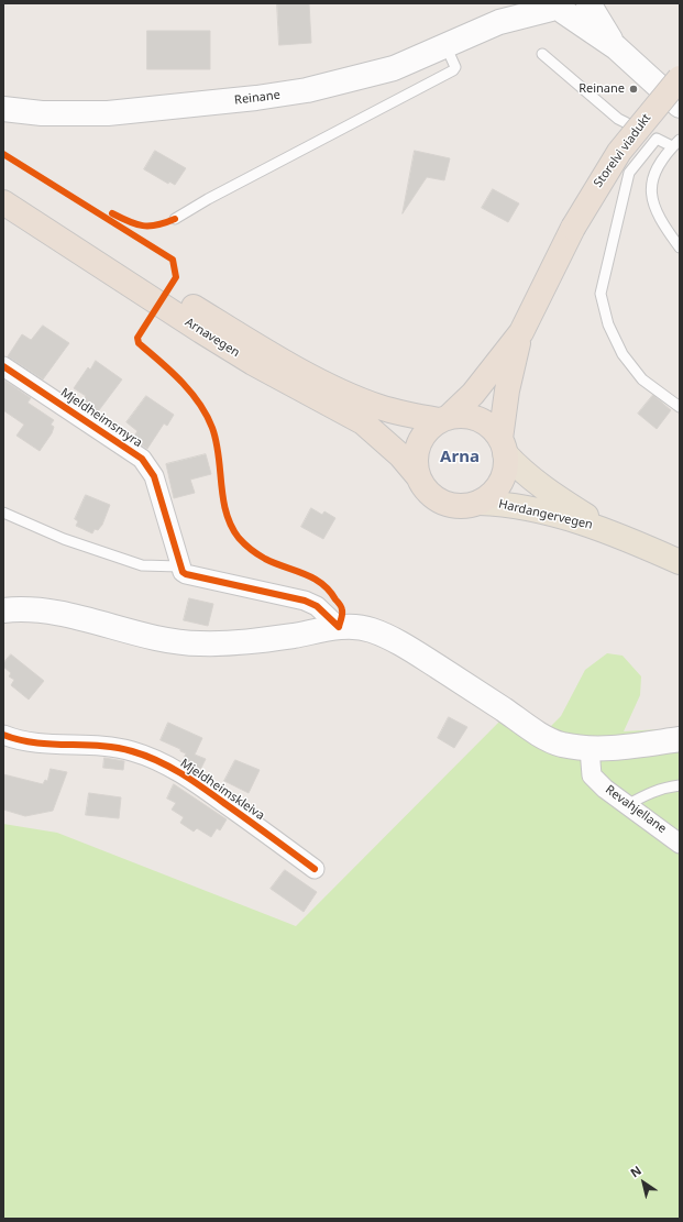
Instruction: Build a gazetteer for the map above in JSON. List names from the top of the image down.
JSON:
{
  "streets": {
    "highway": ["Storelvi viadukt", "Arnavegen"],
    "main road": ["Reinane", "Hardangervegen"],
    "street": ["Mjeldheimsmyra", "Mjeldheimskleiva", "Revahjellane"]
  },
  "crossings": [
    ["Arnavegen", "Hardangervegen"]
  ],
  "districts": ["Arna"],
  "places": ["Reinane"],
  "north": "top left"
}
